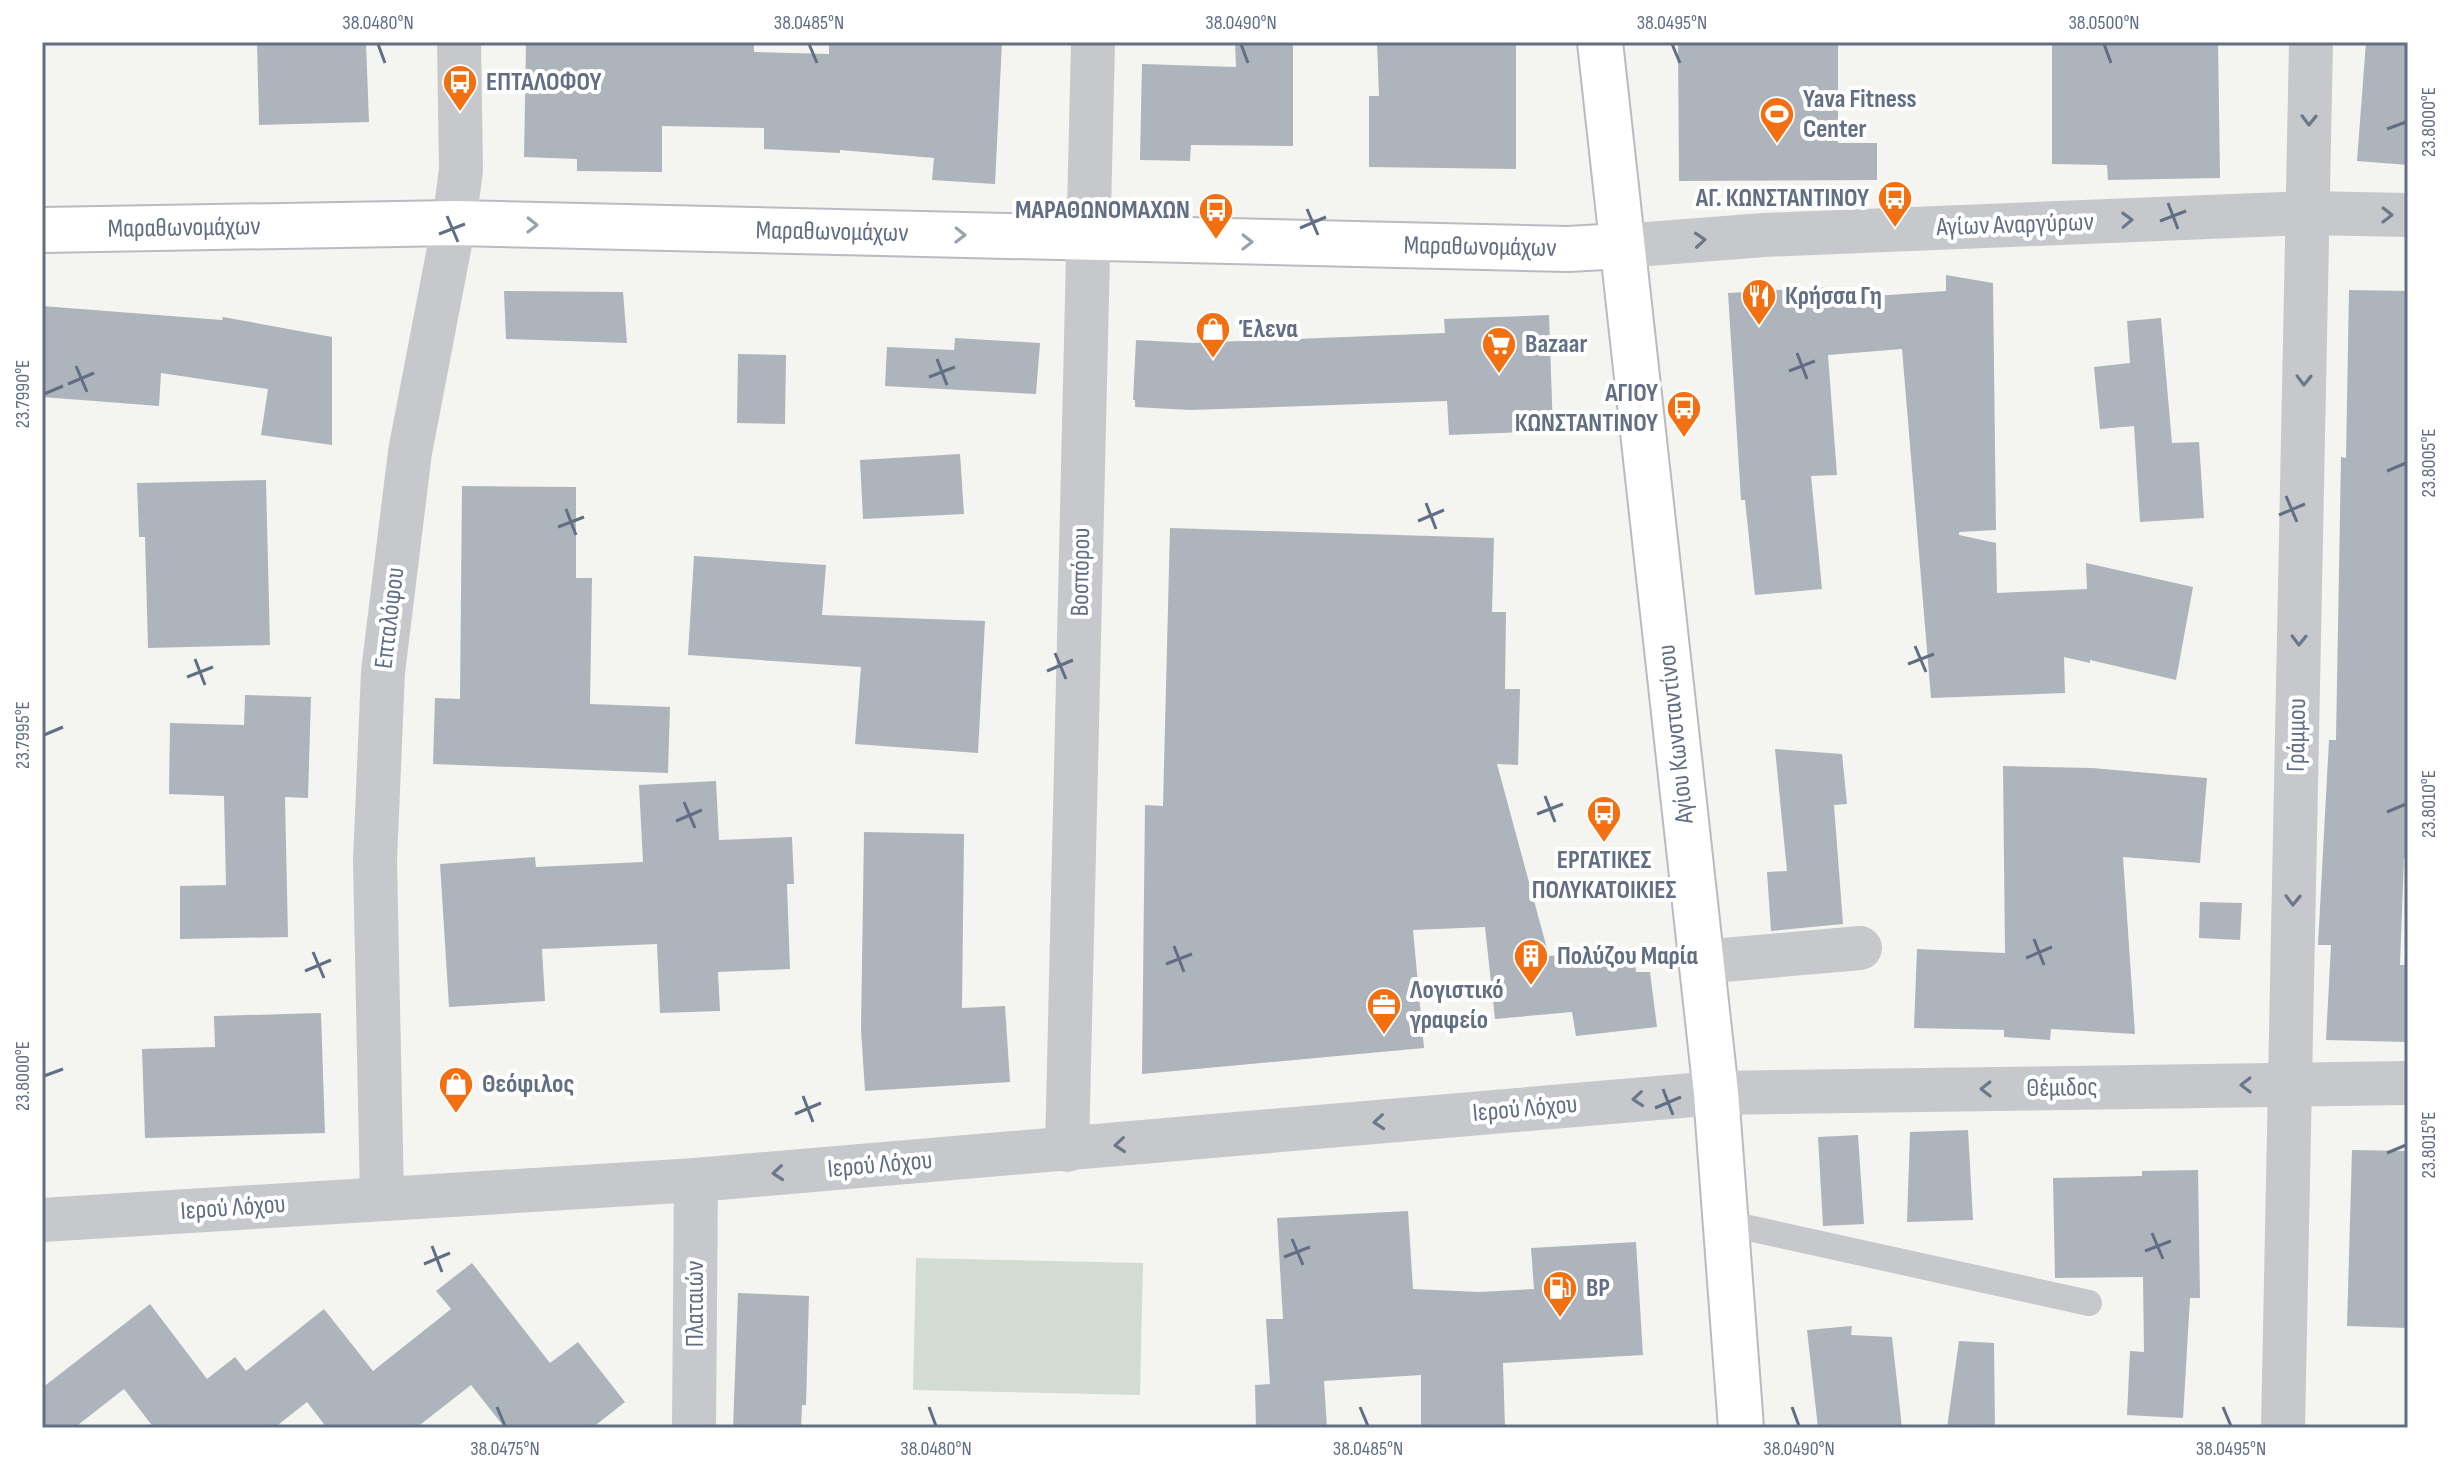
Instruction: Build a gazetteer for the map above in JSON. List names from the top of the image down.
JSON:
{
  "streets": {
    "street": [
      "Αγίων Αναργύρων",
      "Μαραθωνομάχων",
      "Βοσπόρου",
      "Επταλόφου",
      "Αγίου Κωνσταντίνου",
      "Γράμμου",
      "Θέμιδος",
      "Ιερού Λόχου",
      "Πλαταιών"
    ]
  },
  "crossings": [
    ["Αγίων Αναργύρων", "Μαραθωνομάχων"],
    ["Αγίων Αναργύρων", "Αγίου Κωνσταντίνου"],
    ["Αγίων Αναργύρων", "Γράμμου"],
    ["Μαραθωνομάχων", "Βοσπόρου"],
    ["Μαραθωνομάχων", "Επταλόφου"],
    ["Μαραθωνομάχων", "Αγίου Κωνσταντίνου"],
    ["Βοσπόρου", "Ιερού Λόχου"],
    ["Επταλόφου", "Ιερού Λόχου"],
    ["Αγίου Κωνσταντίνου", "Θέμιδος"],
    ["Αγίου Κωνσταντίνου", "Ιερού Λόχου"],
    ["Γράμμου", "Θέμιδος"],
    ["Θέμιδος", "Ιερού Λόχου"],
    ["Ιερού Λόχου", "Πλαταιών"]
  ],
  "one_way": [
    "Αγίων Αναργύρων",
    "Μαραθωνομάχων",
    "Γράμμου",
    "Θέμιδος",
    "Ιερού Λόχου"
  ],
  "places": {
    "bus stop": [
      "ΕΠΤΑΛΟΦΟΥ",
      "ΑΓ. ΚΩΝΣΤΑΝΤΙΝΟΥ",
      "ΜΑΡΑΘΩΝΟΜΑΧΩΝ",
      "ΑΓΙΟΥ ΚΩΝΣΤΑΝΤΙΝΟΥ",
      "ΕΡΓΑΤΙΚΕΣ ΠΟΛΥΚΑΤΟΙΚΙΕΣ"
    ],
    "sports": ["Yava Fitness Center"],
    "restaurant": ["Κρήσσα Γη"],
    "shop": ["Έλενα", "Θεόφιλος"],
    "supermarket": ["Bazaar"],
    "building": ["Πολύζου Μαρία"],
    "office": ["Λογιστικό γραφείο"],
    "fuel station": ["BP"]
  },
  "coordinates": [
    "38.0480°N",
    "38.0485°N",
    "38.0490°N",
    "38.0495°N",
    "38.0500°N",
    "23.8000°E",
    "23.7990°E",
    "23.8005°E",
    "23.7995°E",
    "23.8010°E",
    "23.8015°E",
    "38.0475°N"
  ]
}
